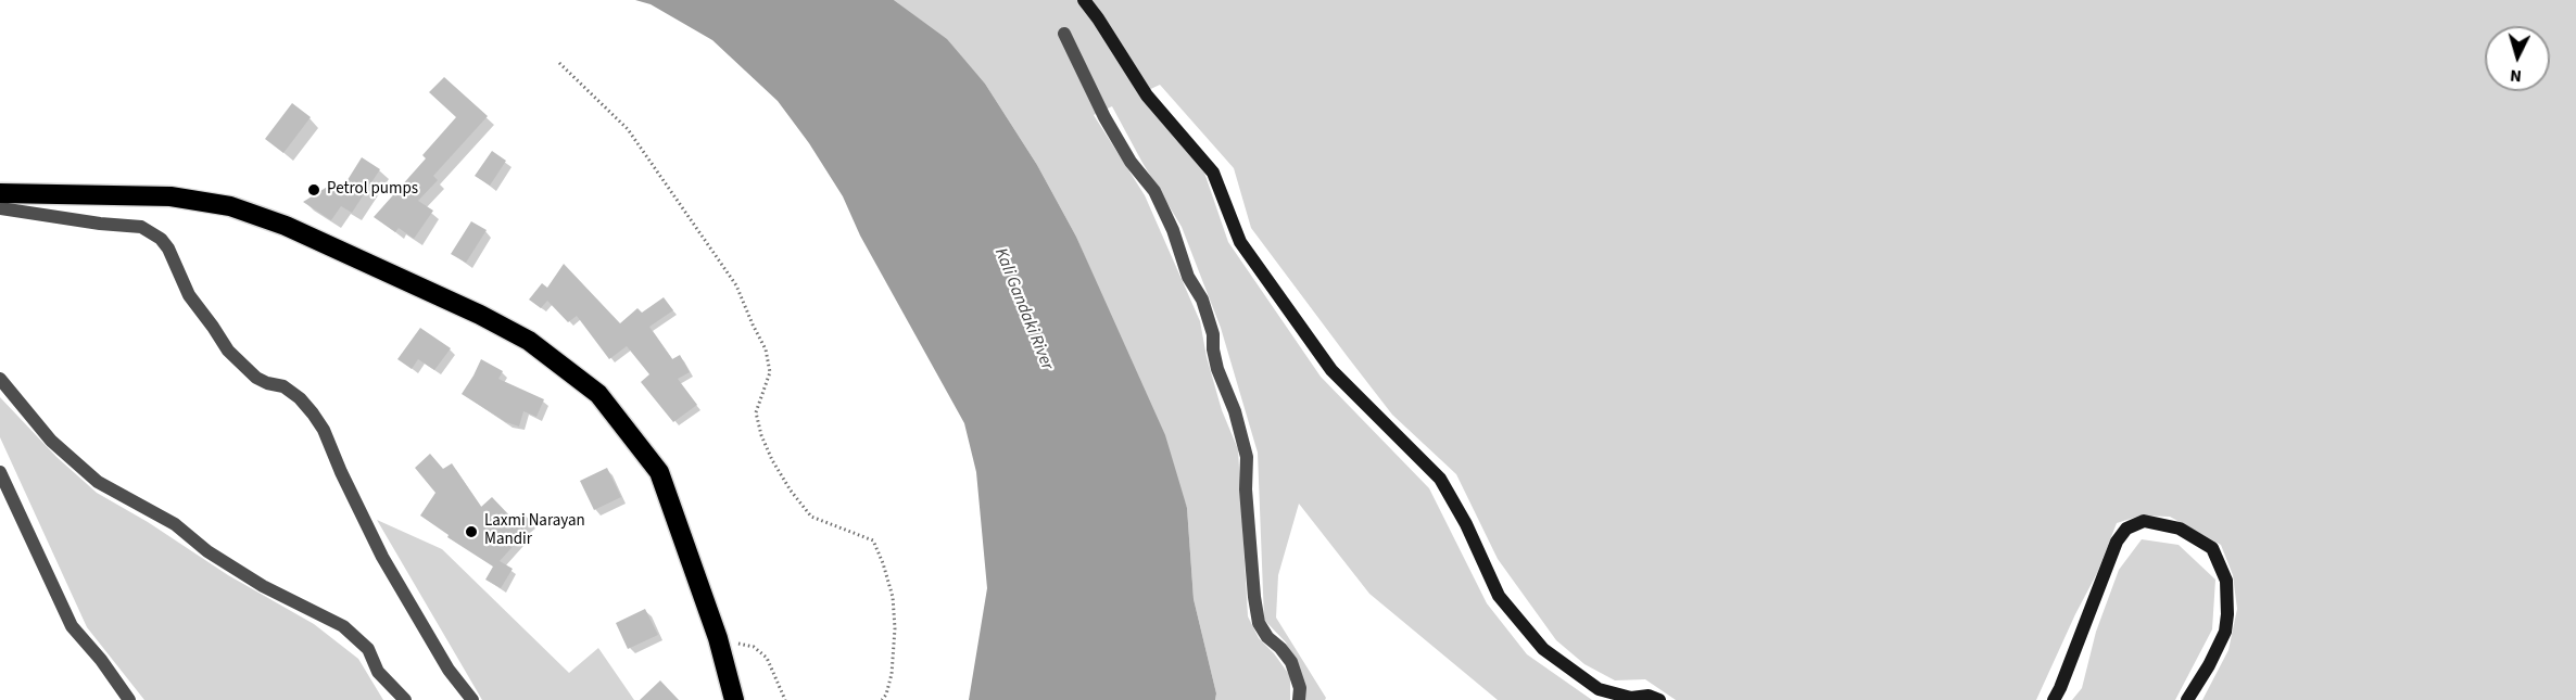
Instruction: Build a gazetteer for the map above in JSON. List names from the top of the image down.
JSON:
{
  "water": ["Kali Gandaki River"],
  "places": ["Petrol pumps", "Laxmi Narayan Mandir"],
  "north": "bottom"
}
